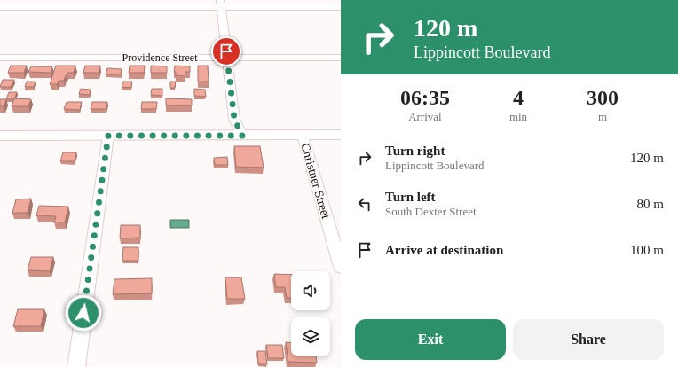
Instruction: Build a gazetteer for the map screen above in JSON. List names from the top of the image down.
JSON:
{
  "streets": {
    "street": ["Providence Street", "Christner Street"]
  },
  "page": {
    "turn": ["120 m", "Lippincott Boulevard"],
    "eta": [
      "06:35",
      "Arrival",
      "4",
      "min",
      "300",
      "m"
    ],
    "list": [
      {
        "name": "Turn right",
        "note": "Lippincott Boulevard",
        "value": "120 m"
      },
      {
        "name": "Turn left",
        "note": "South Dexter Street",
        "value": "80 m"
      },
      {
        "name": "Arrive at destination",
        "value": "100 m"
      }
    ],
    "buttons": ["Exit", "Share"]
  }
}
